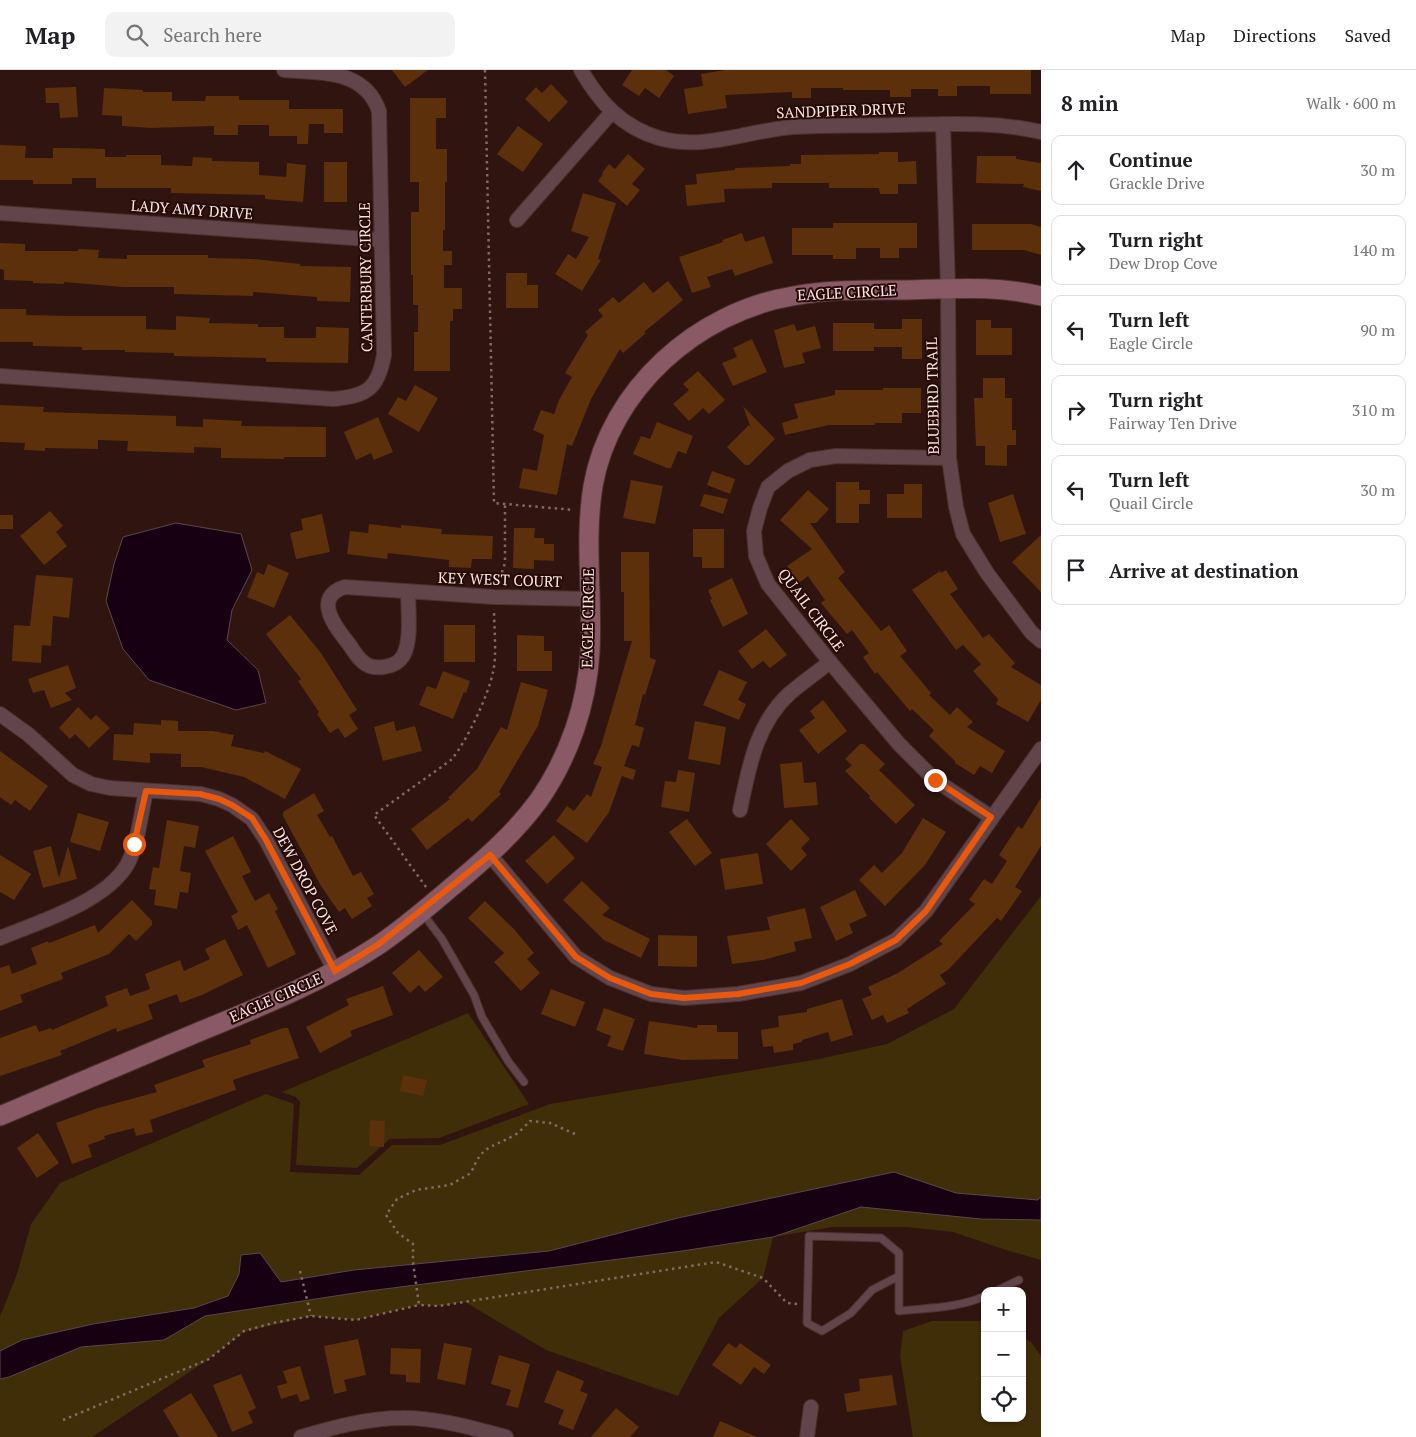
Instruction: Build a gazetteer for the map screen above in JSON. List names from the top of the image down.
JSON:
{
  "streets": {
    "street": [
      "SANDPIPER DRIVE",
      "LADY AMY DRIVE",
      "CANTERBURY CIRCLE",
      "EAGLE CIRCLE",
      "BLUEBIRD TRAIL",
      "KEY WEST COURT",
      "QUAIL CIRCLE",
      "DEW DROP COVE"
    ]
  },
  "crossings": [
    ["SANDPIPER DRIVE", "BLUEBIRD TRAIL"],
    ["LADY AMY DRIVE", "CANTERBURY CIRCLE"],
    ["EAGLE CIRCLE", "BLUEBIRD TRAIL"],
    ["EAGLE CIRCLE", "KEY WEST COURT"],
    ["EAGLE CIRCLE", "DEW DROP COVE"],
    ["BLUEBIRD TRAIL", "QUAIL CIRCLE"]
  ],
  "page": {
    "header": "Map",
    "search": "Search here",
    "nav": ["Map", "Directions", "Saved"],
    "heading": ["8 min", "Walk · 600 m"],
    "list": [
      ["Continue", "Grackle Drive", "30 m"],
      ["Turn right", "Dew Drop Cove", "140 m"],
      ["Turn left", "Eagle Circle", "90 m"],
      ["Turn right", "Fairway Ten Drive", "310 m"],
      ["Turn left", "Quail Circle", "30 m"],
      "Arrive at destination"
    ],
    "map_buttons": ["+", "−"]
  }
}
